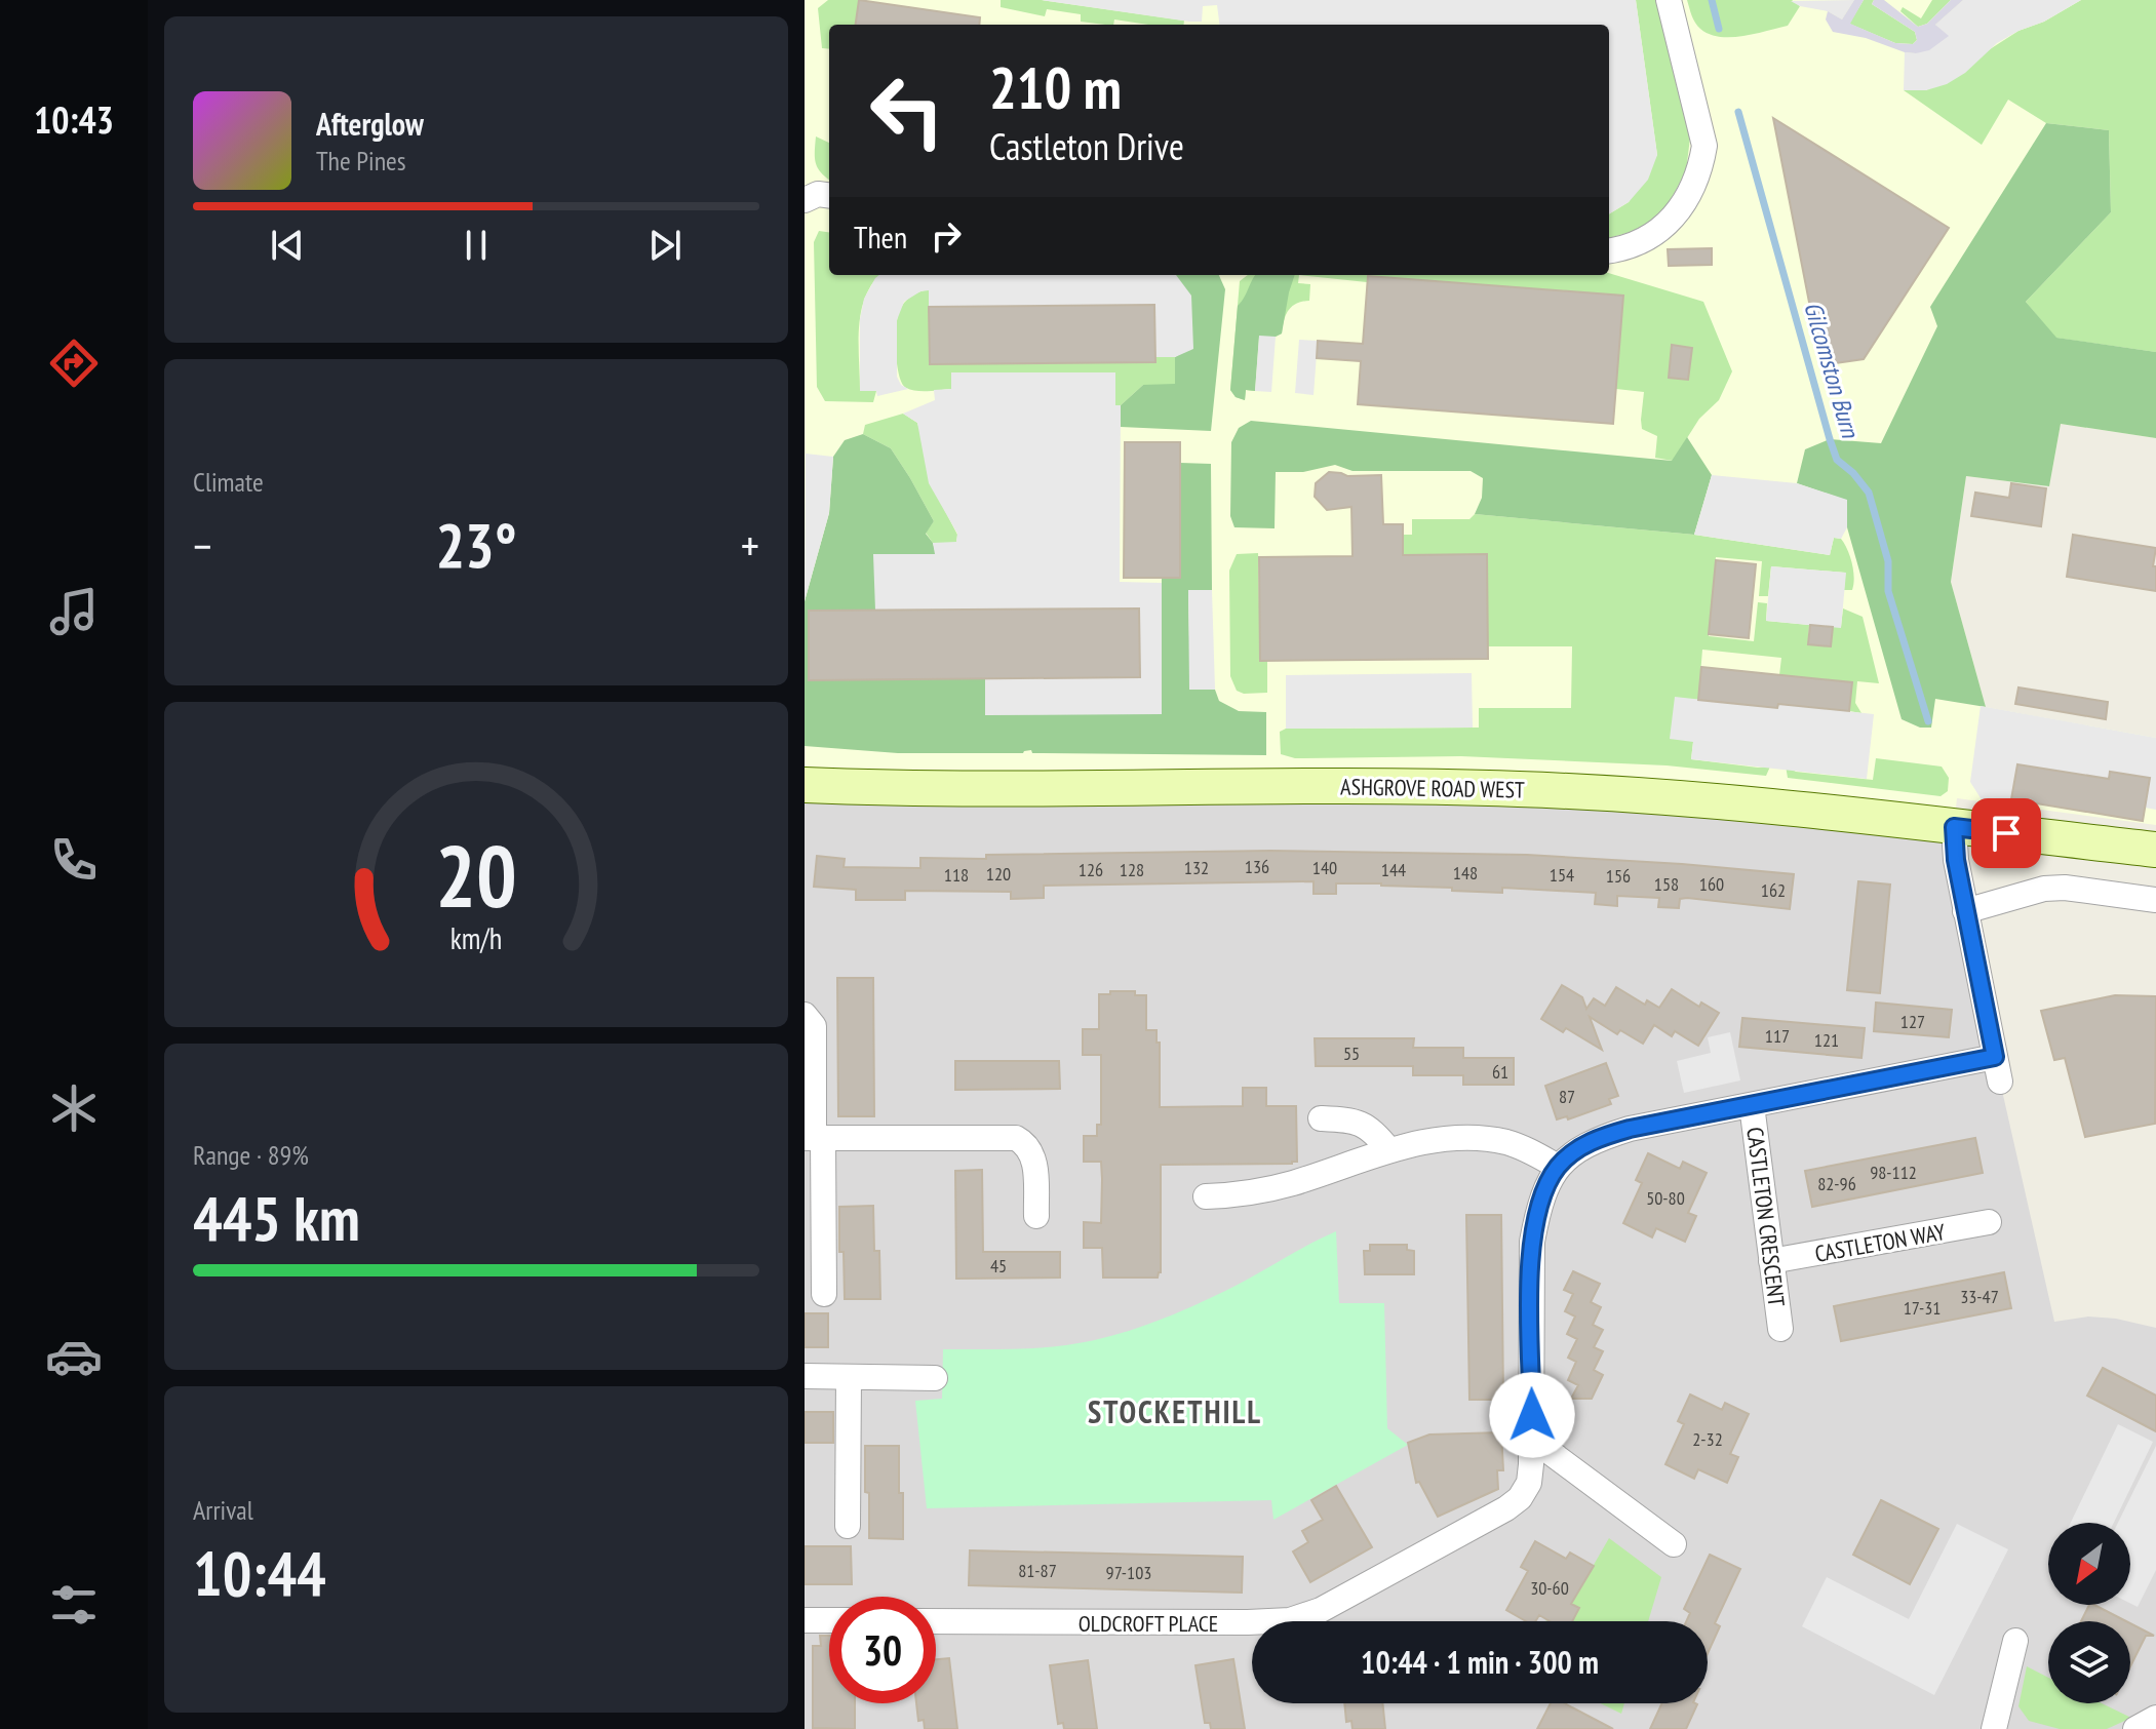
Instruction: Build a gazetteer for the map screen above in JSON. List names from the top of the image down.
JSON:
{
  "streets": {
    "street": [
      "ASHGROVE ROAD WEST",
      "CASTLETON CRESCENT",
      "CASTLETON WAY",
      "OLDCROFT PLACE"
    ]
  },
  "crossings": [
    ["CASTLETON CRESCENT", "CASTLETON WAY"]
  ],
  "districts": ["STOCKETHILL"],
  "water": ["Gilcomston Burn"],
  "house_numbers": [
    "136",
    "132",
    "140",
    "126",
    "128",
    "144",
    "148",
    "120",
    "118",
    "154",
    "156",
    "158",
    "160",
    "162",
    "127",
    "117",
    "121",
    "55",
    "61",
    "87",
    "98-112",
    "82-96",
    "50-80",
    "45",
    "33-47",
    "17-31",
    "2-32",
    "81-87",
    "97-103",
    "30-60"
  ],
  "north": "bottom left",
  "page": {
    "tabs": "10:43",
    "turn": ["210 m", "Castleton Drive"],
    "song": ["Afterglow", "The Pines"],
    "then": "Then",
    "tile": [
      "Climate",
      ["Range · 89%", "445 km"],
      ["Arrival", "10:44"]
    ],
    "heat": ["−", "23°", "+"],
    "limit": "30",
    "trip": "10:44 · 1 min · 300 m",
    "gauge": ["20", "km/h"]
  }
}
